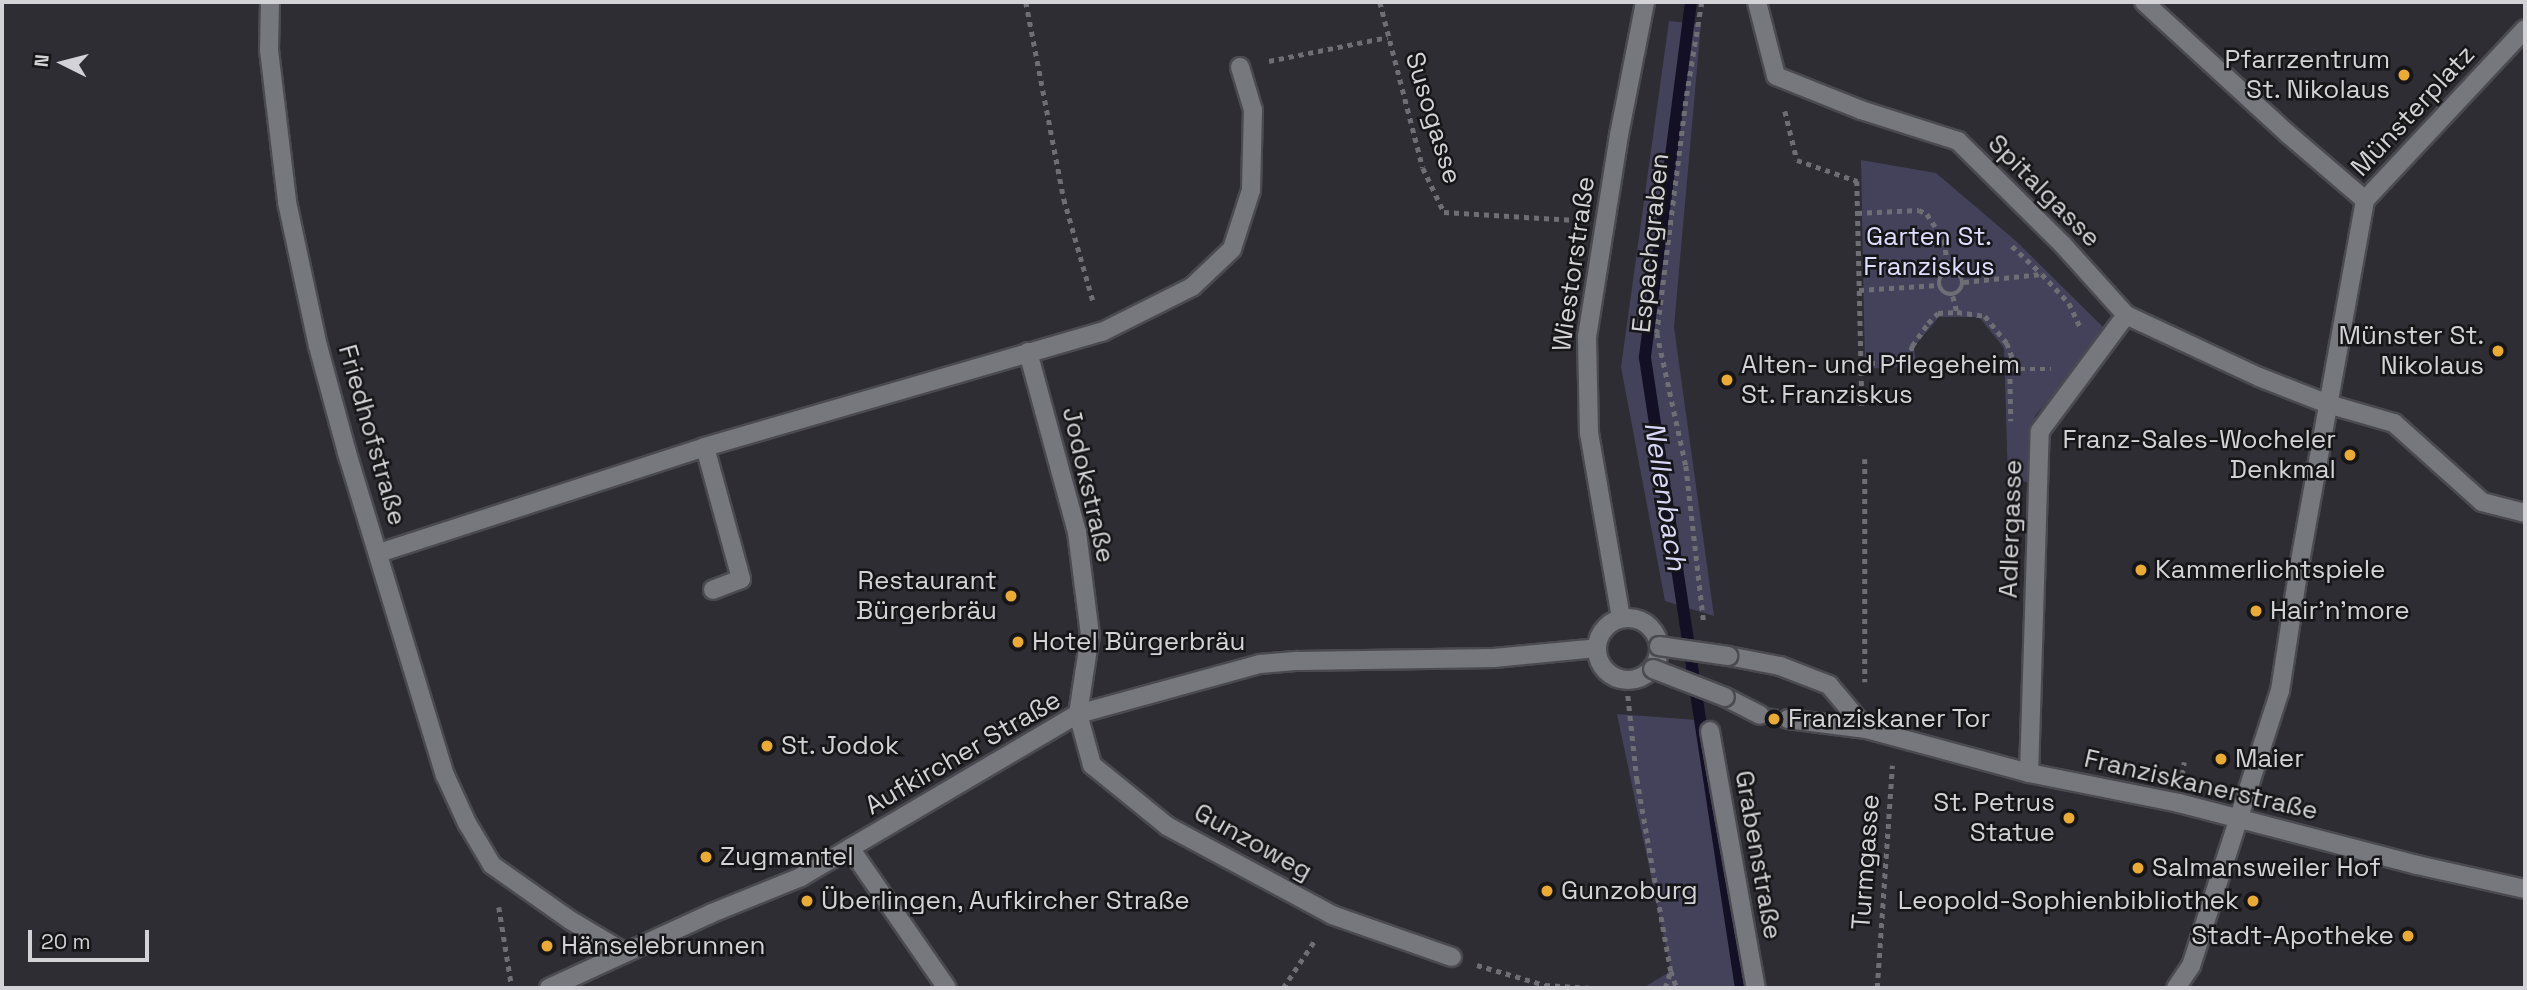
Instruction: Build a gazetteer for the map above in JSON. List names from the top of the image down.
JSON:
{
  "streets": {
    "street": [
      "Münsterplatz",
      "Spitalgasse",
      "Wiestorstraße",
      "Friedhofstraße",
      "Jodokstraße",
      "Adlergasse",
      "Aufkircher Straße",
      "Franziskanerstraße",
      "Gunzoweg",
      "Grabenstraße"
    ],
    "path": ["Susogasse", "Espachgraben", "Turmgasse"]
  },
  "crossings": [
    ["Münsterplatz", "Spitalgasse"],
    ["Münsterplatz", "Franziskanerstraße"],
    ["Susogasse", "Wiestorstraße"],
    ["Spitalgasse", "Adlergasse"],
    ["Wiestorstraße", "Aufkircher Straße"],
    ["Friedhofstraße", "Aufkircher Straße"],
    ["Jodokstraße", "Aufkircher Straße"],
    ["Jodokstraße", "Gunzoweg"],
    ["Adlergasse", "Franziskanerstraße"],
    ["Aufkircher Straße", "Gunzoweg"],
    ["Franziskanerstraße", "Turmgasse"]
  ],
  "water": ["Nellenbach"],
  "parks": ["Garten St. Franziskus"],
  "places": [
    "Pfarrzentrum St. Nikolaus",
    "Münster St. Nikolaus",
    "Alten- und Pflegeheim St. Franziskus",
    "Franz-Sales-Wocheler Denkmal",
    "Kammerlichtspiele",
    "Restaurant Bürgerbräu",
    "Hair'n'more",
    "Hotel Bürgerbräu",
    "Franziskaner Tor",
    "St. Jodok",
    "Maier",
    "St. Petrus Statue",
    "Zugmantel",
    "Salmansweiler Hof",
    "Gunzoburg",
    "Überlingen, Aufkircher Straße",
    "Leopold-Sophienbibliothek",
    "Stadt-Apotheke",
    "Hänselebrunnen"
  ],
  "scale_bar": "20 m",
  "north": "left"
}
